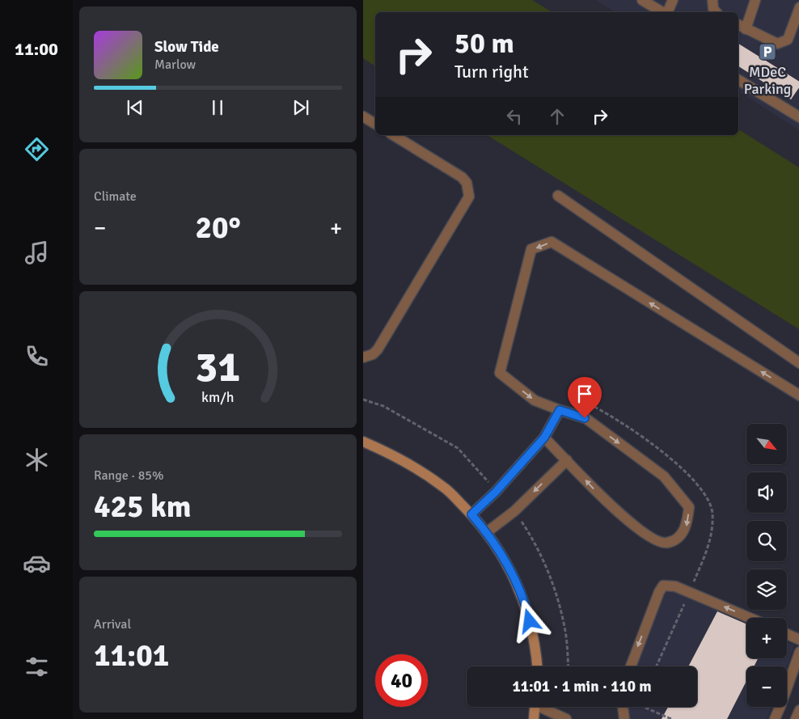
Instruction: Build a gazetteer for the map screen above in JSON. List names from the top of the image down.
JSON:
{
  "places": {
    "parking": ["MDeC Parking"]
  },
  "north": "bottom right",
  "page": {
    "tabs": "11:00",
    "turn": ["50 m", "Turn right"],
    "song": ["Slow Tide", "Marlow"],
    "tile": [
      "Climate",
      ["Range · 85%", "425 km"],
      ["Arrival", "11:01"]
    ],
    "heat": ["−", "20°", "+"],
    "map_buttons": ["+", "−"],
    "limit": "40",
    "trip": "11:01 · 1 min · 110 m",
    "gauge": ["31", "km/h"]
  }
}
